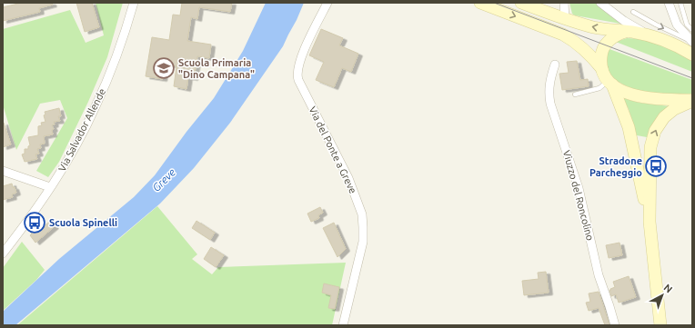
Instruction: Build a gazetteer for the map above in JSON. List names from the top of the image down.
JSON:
{
  "streets": {
    "street": ["Via Salvador Allende", "Via del Ponte a Greve", "Viuzzo del Roncolino"]
  },
  "water": ["Greve"],
  "places": {
    "school or university": ["Scuola Primaria \"Dino Campana\""],
    "bus stop": ["Stradone Parcheggio", "Scuola Spinelli"]
  },
  "north": "top right"
}
